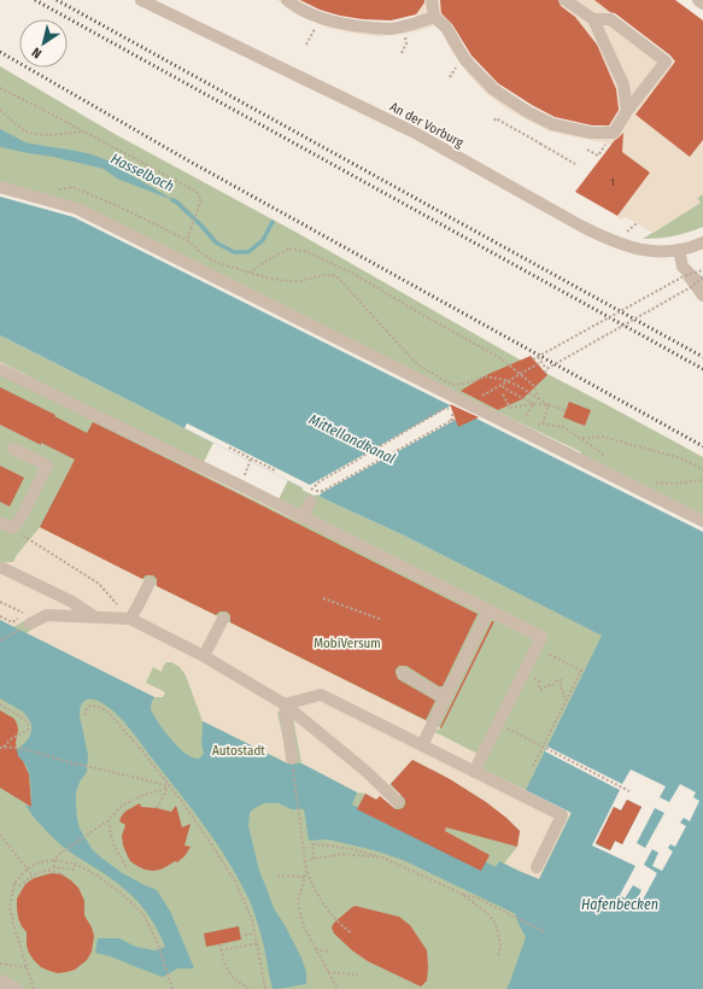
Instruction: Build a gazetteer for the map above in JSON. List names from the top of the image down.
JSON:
{
  "streets": {
    "street": ["An der Vorburg"]
  },
  "water": ["Hasselbach", "Mittellandkanal", "Hafenbecken"],
  "parks": ["MobiVersum", "Autostadt"],
  "house_numbers": ["1"],
  "north": "bottom left"
}
